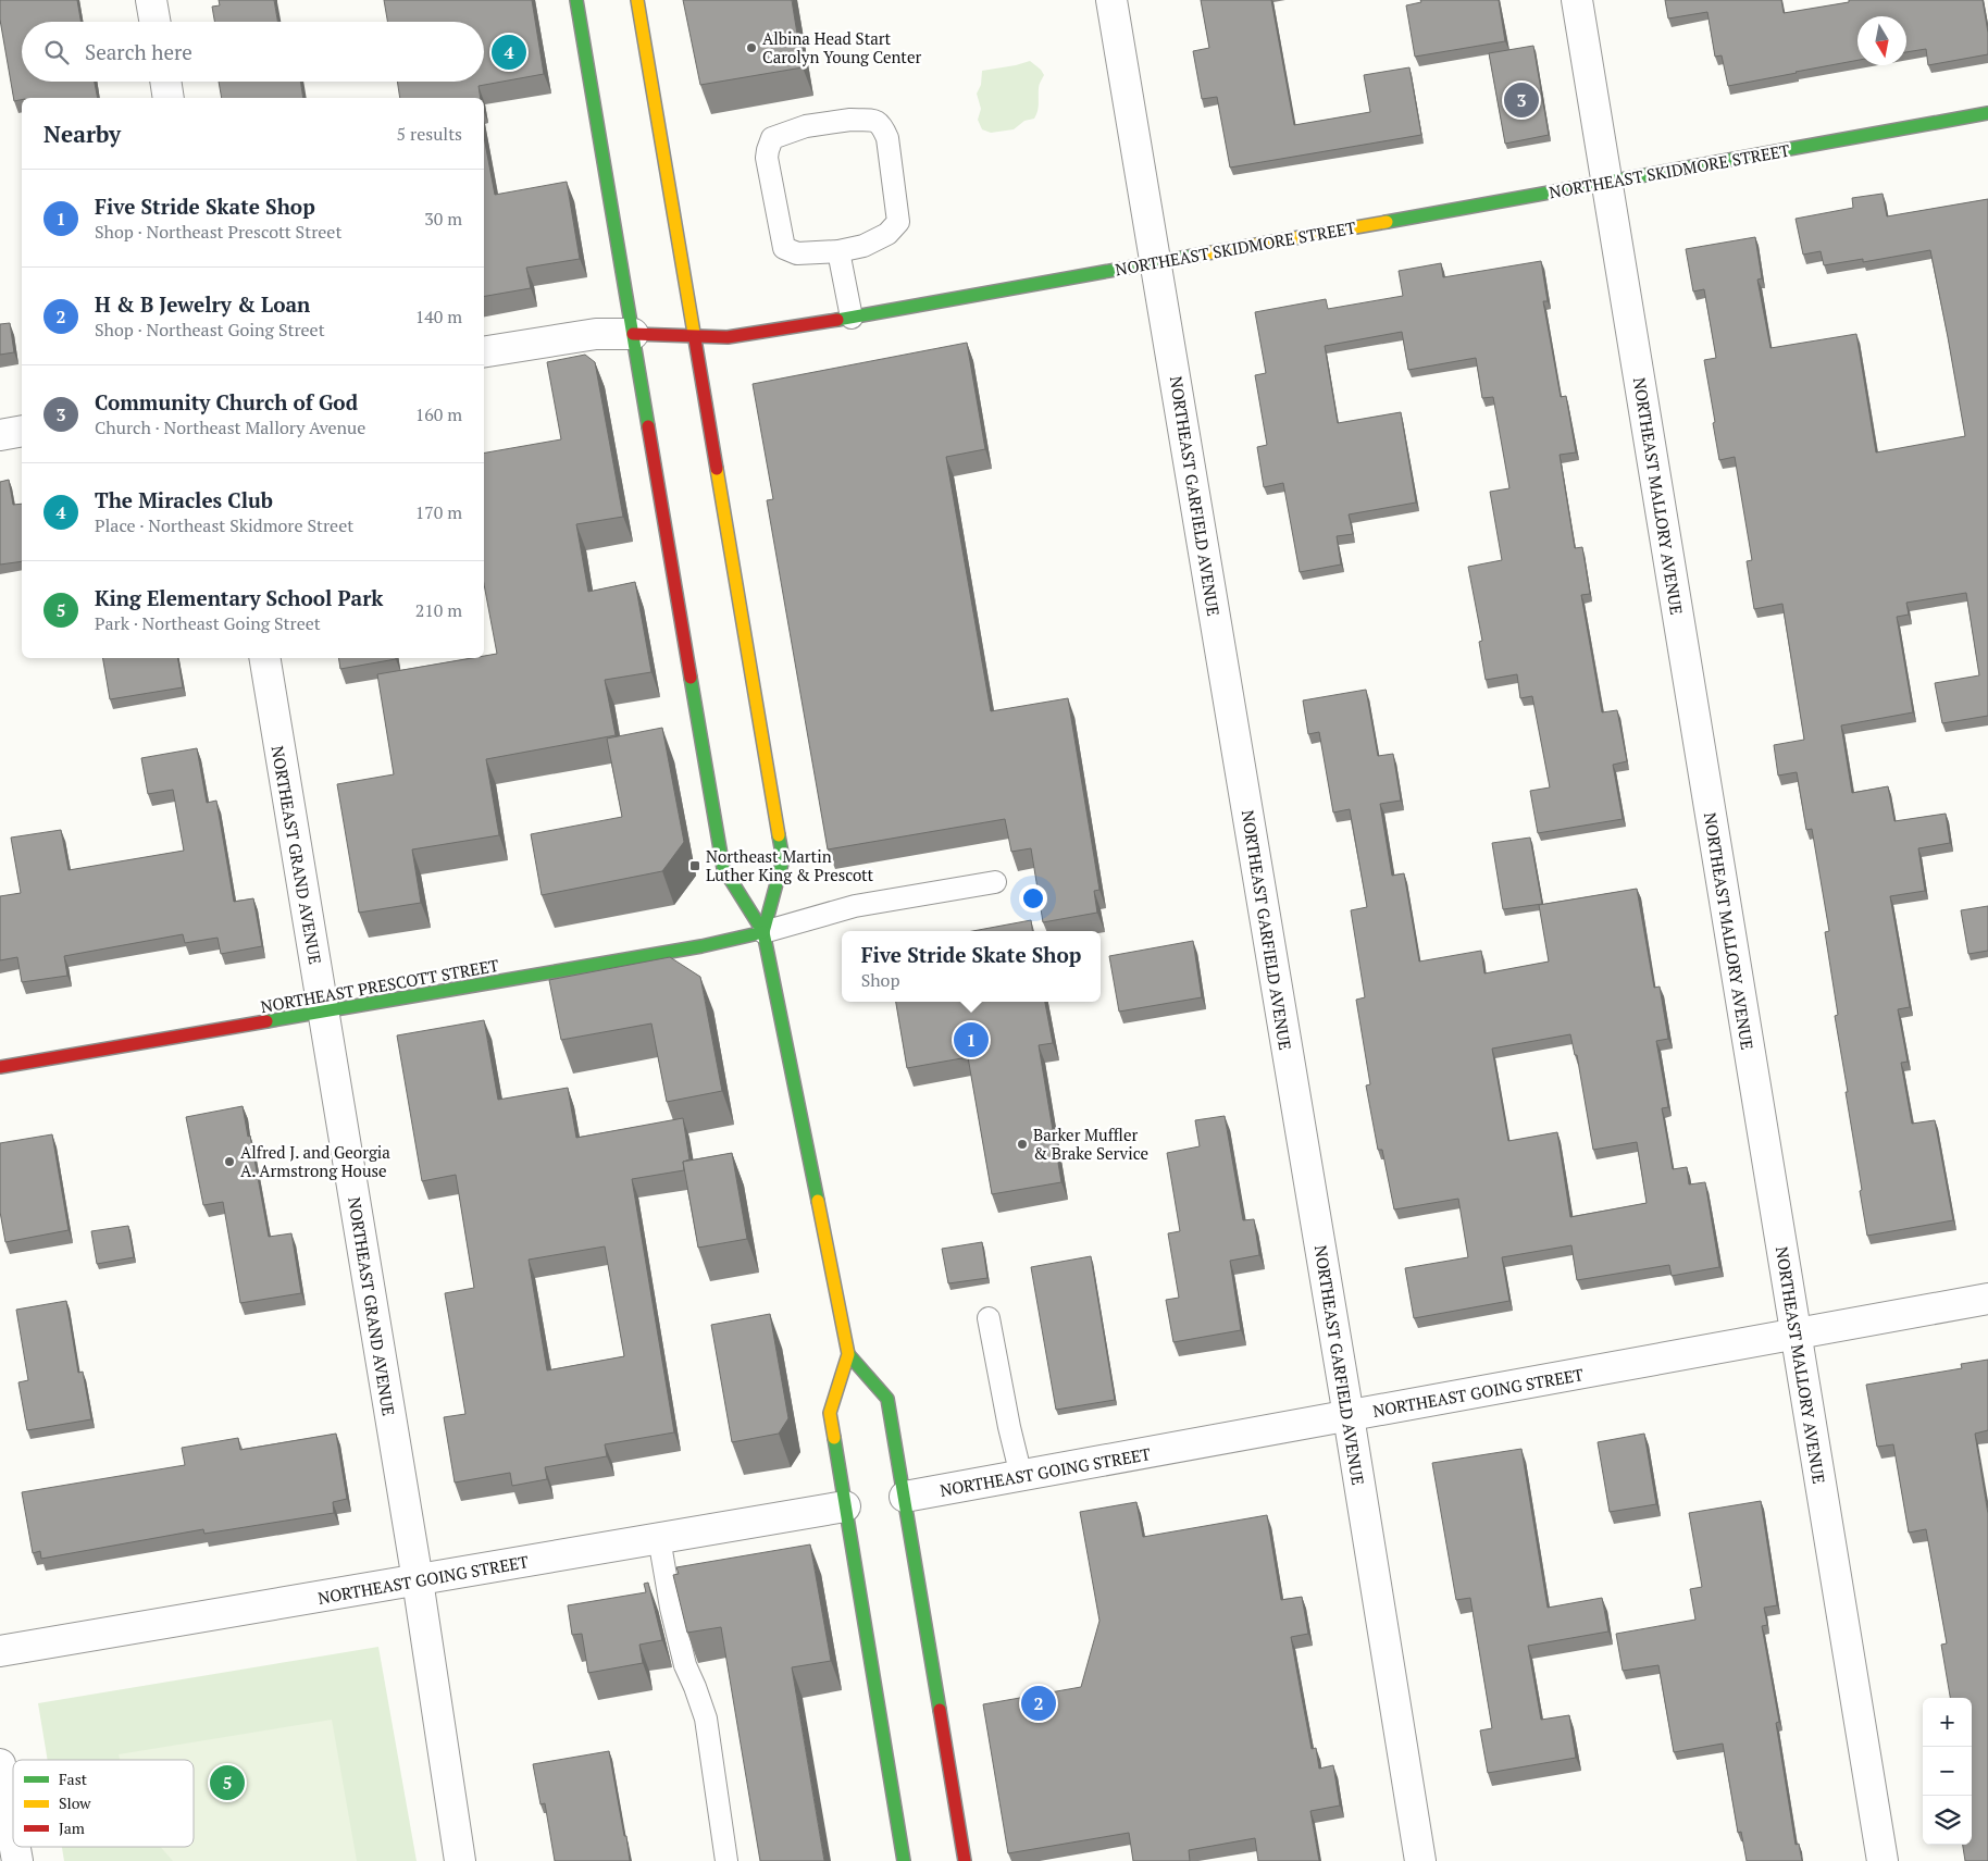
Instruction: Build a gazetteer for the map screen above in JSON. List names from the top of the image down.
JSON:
{
  "streets": {
    "main road": ["NORTHEAST SKIDMORE STREET", "NORTHEAST PRESCOTT STREET"],
    "street": [
      "NORTHEAST GARFIELD AVENUE",
      "NORTHEAST MALLORY AVENUE",
      "NORTHEAST GRAND AVENUE",
      "NORTHEAST GOING STREET"
    ]
  },
  "crossings": [
    ["NORTHEAST SKIDMORE STREET", "NORTHEAST GARFIELD AVENUE"],
    ["NORTHEAST SKIDMORE STREET", "NORTHEAST MALLORY AVENUE"],
    ["NORTHEAST GARFIELD AVENUE", "NORTHEAST GOING STREET"],
    ["NORTHEAST MALLORY AVENUE", "NORTHEAST GOING STREET"],
    ["NORTHEAST GRAND AVENUE", "NORTHEAST PRESCOTT STREET"],
    ["NORTHEAST GRAND AVENUE", "NORTHEAST GOING STREET"]
  ],
  "places": {
    "other": ["Albina Head Start Carolyn Young Center", "Barker Muffler & Brake Service", "Alfred J. and Georgia A. Armstrong House"],
    "transit": ["Northeast Martin Luther King & Prescott"]
  },
  "legend": ["Fast", "Slow", "Jam"],
  "north": "bottom",
  "page": {
    "search": "Search here",
    "pins": [
      "4",
      "3",
      "1",
      "2",
      "5"
    ],
    "heading": ["Nearby", "5 results"],
    "list": [
      {
        "mark": "1",
        "name": "Five Stride Skate Shop",
        "note": "Shop · Northeast Prescott Street",
        "value": "30 m"
      },
      {
        "mark": "2",
        "name": "H & B Jewelry & Loan",
        "note": "Shop · Northeast Going Street",
        "value": "140 m"
      },
      {
        "mark": "3",
        "name": "Community Church of God",
        "note": "Church · Northeast Mallory Avenue",
        "value": "160 m"
      },
      {
        "mark": "4",
        "name": "The Miracles Club",
        "note": "Place · Northeast Skidmore Street",
        "value": "170 m"
      },
      {
        "mark": "5",
        "name": "King Elementary School Park",
        "note": "Park · Northeast Going Street",
        "value": "210 m"
      }
    ],
    "popup": ["Five Stride Skate Shop", "Shop"],
    "map_buttons": ["+", "−"]
  }
}
